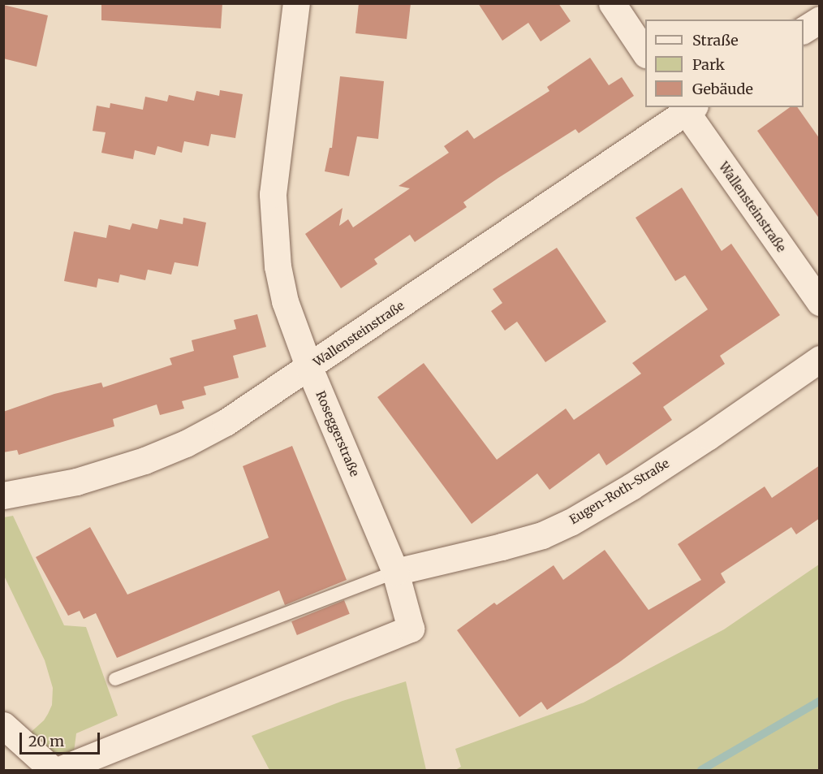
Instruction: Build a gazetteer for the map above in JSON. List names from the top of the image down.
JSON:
{
  "streets": {
    "street": ["Wallensteinstraße", "Roseggerstraße", "Eugen-Roth-Straße"]
  },
  "crossings": [
    ["Wallensteinstraße", "Roseggerstraße"],
    ["Roseggerstraße", "Eugen-Roth-Straße"]
  ],
  "legend": ["Straße", "Park", "Gebäude"],
  "scale_bar": "20 m"
}
